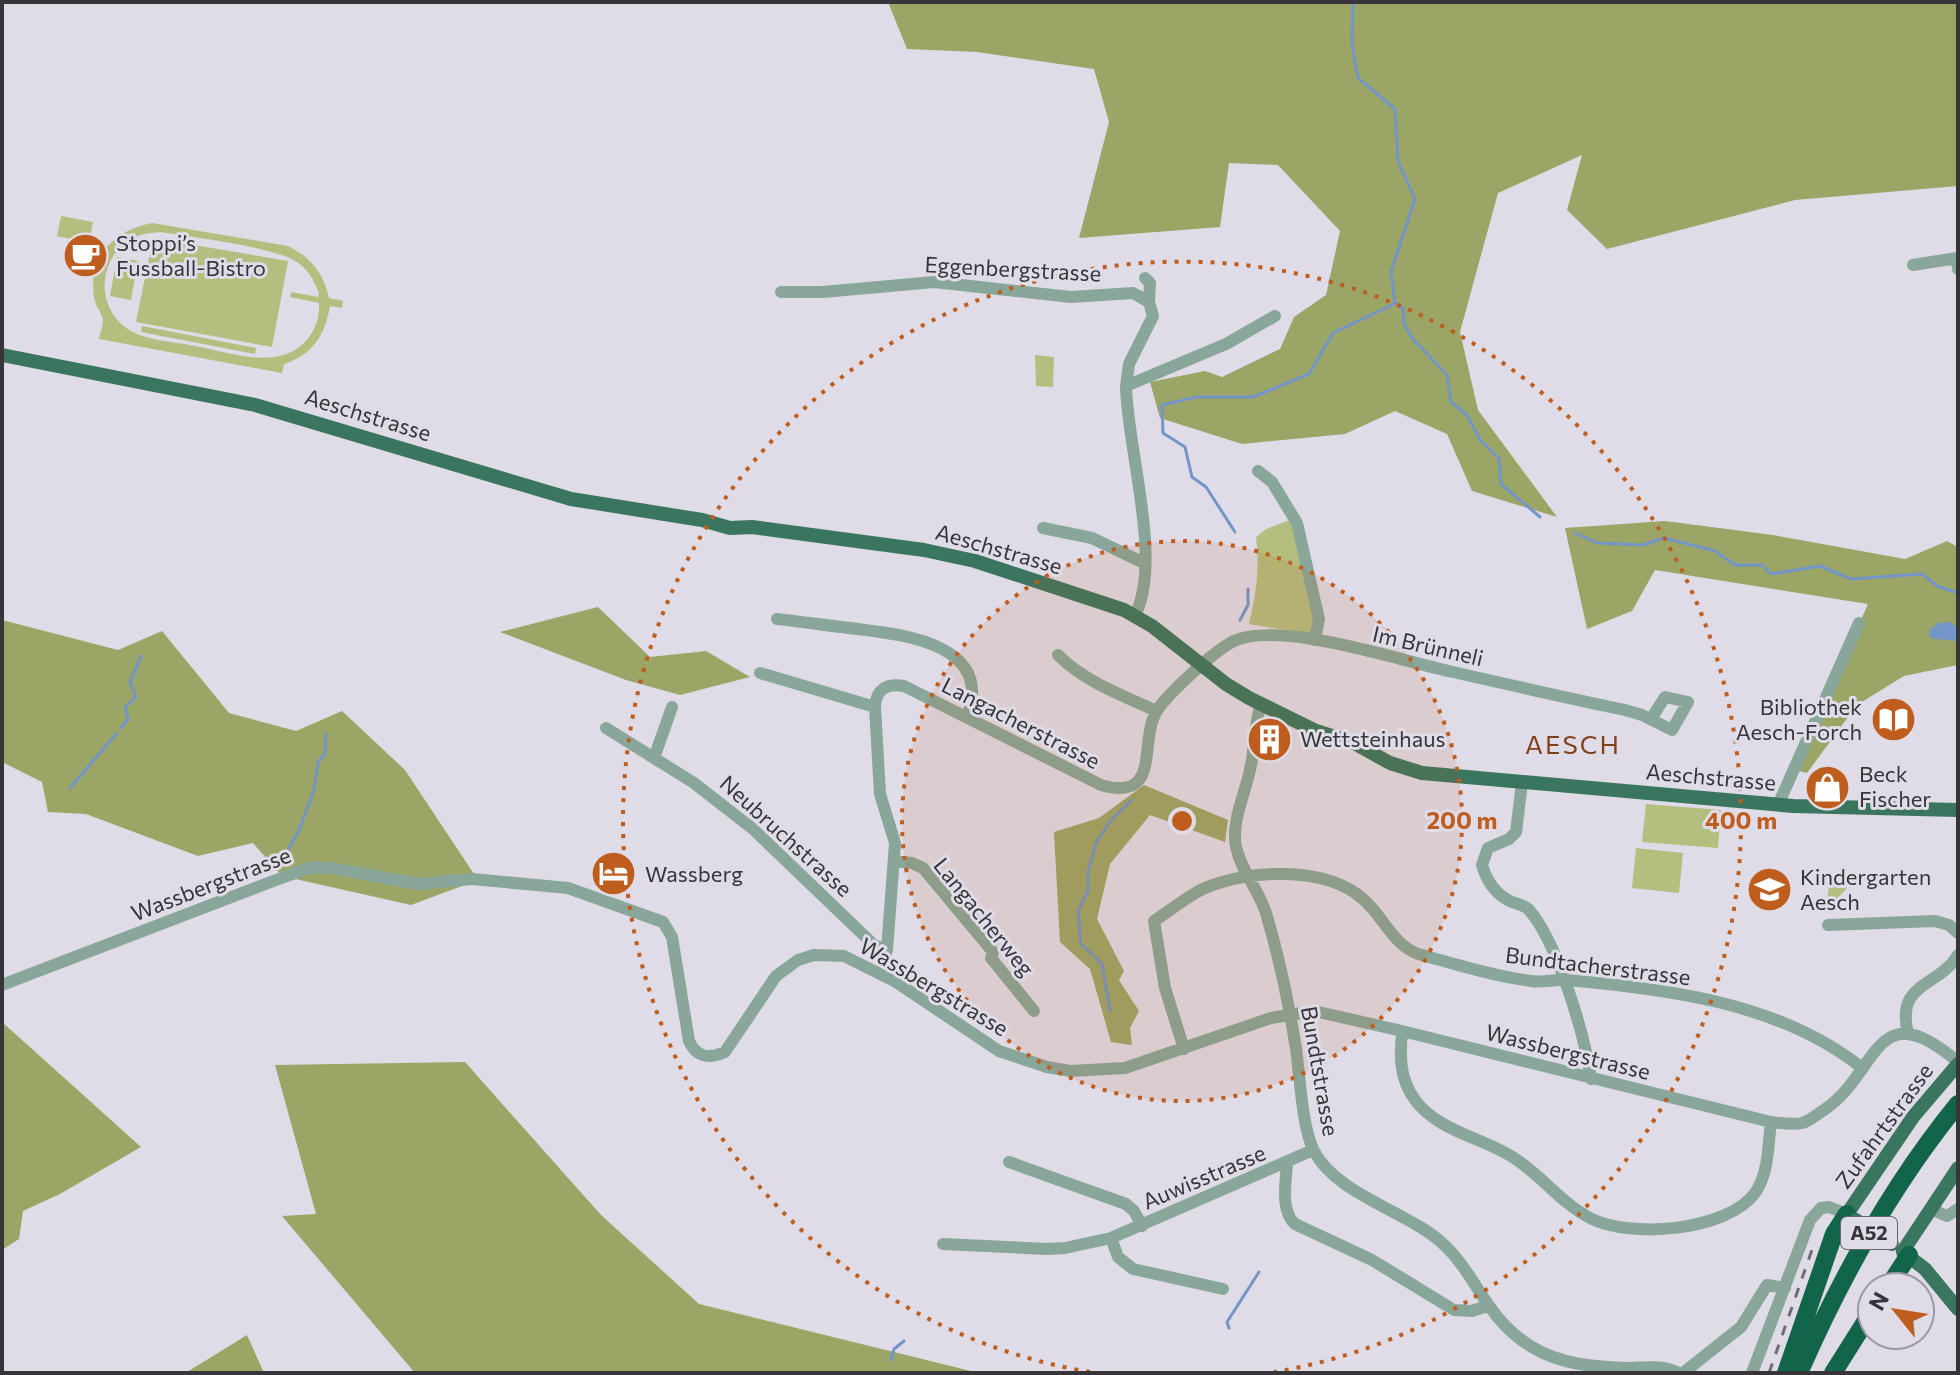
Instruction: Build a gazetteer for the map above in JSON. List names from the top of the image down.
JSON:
{
  "streets": {
    "highway": ["A52"],
    "main road": ["Aeschstrasse", "Zufahrtstrasse"],
    "street": [
      "Eggenbergstrasse",
      "Im Brünneli",
      "Langacherstrasse",
      "Neubruchstrasse",
      "Wassbergstrasse",
      "Langacherweg",
      "Bundtacherstrasse",
      "Bundtstrasse",
      "Auwisstrasse"
    ]
  },
  "crossings": [
    ["Aeschstrasse", "Im Brünneli"],
    ["Aeschstrasse", "Bundtstrasse"],
    ["Wassbergstrasse", "Bundtacherstrasse"],
    ["Wassbergstrasse", "Bundtstrasse"],
    ["Bundtacherstrasse", "Bundtstrasse"],
    ["Bundtstrasse", "Auwisstrasse"]
  ],
  "districts": ["AESCH"],
  "places": {
    "cafe": ["Stoppi’s Fussball-Bistro"],
    "library": ["Bibliothek Aesch-Forch"],
    "building": ["Wettsteinhaus"],
    "shop": ["Beck Fischer"],
    "hotel": ["Wassberg"],
    "school or university": ["Kindergarten Aesch"]
  },
  "north": "top left",
  "rings": ["200 m", "400 m"]
}
